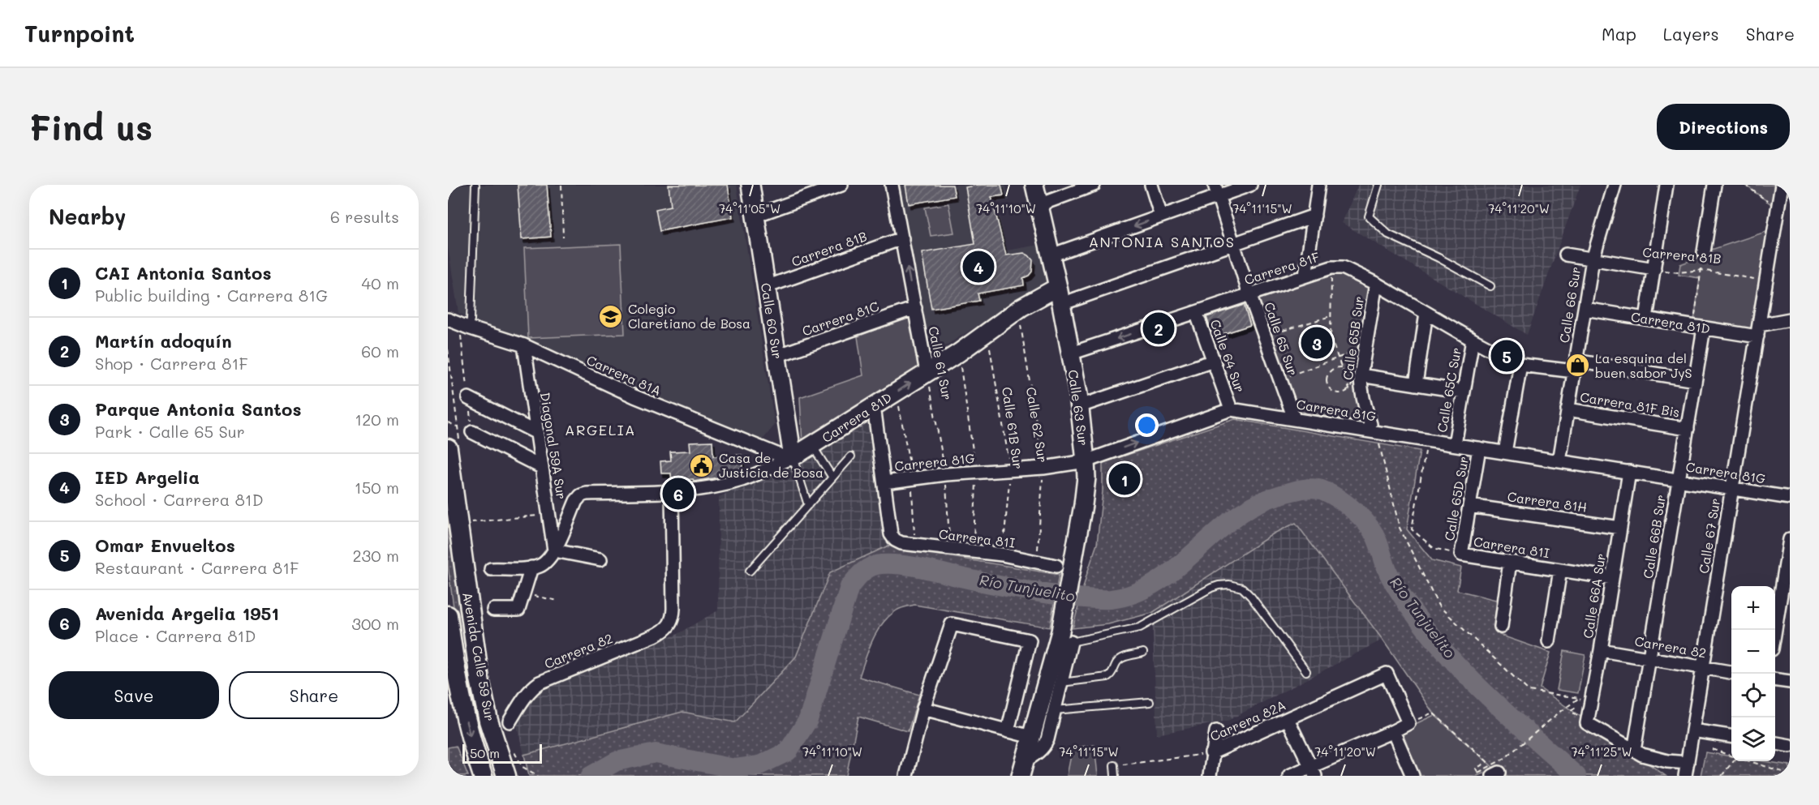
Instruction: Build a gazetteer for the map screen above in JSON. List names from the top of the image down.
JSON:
{
  "streets": {
    "main road": ["Avenida Calle 59 Sur"],
    "street": [
      "Carrera 81B",
      "Carrera 81F",
      "Calle 66 Sur",
      "Carrera 81C",
      "Calle 60 Sur",
      "Carrera 81D",
      "Calle 65B Sur",
      "Calle 65 Sur",
      "Calle 64 Sur",
      "Calle 61 Sur",
      "Carrera 81A",
      "Calle 65C Sur",
      "Carrera 81F Bis",
      "Calle 63 Sur",
      "Carrera 81G",
      "Diagonal 59A Sur",
      "Calle 65D Sur",
      "Carrera 81H",
      "Calle 67 Sur",
      "Calle 66B Sur",
      "Carrera 81I",
      "Calle 66A Sur",
      "Carrera 82",
      "Carrera 82A"
    ],
    "path": ["Calle 62 Sur", "Calle 61B Sur"]
  },
  "crossings": [
    ["Carrera 81B", "Calle 66 Sur"],
    ["Carrera 81B", "Calle 60 Sur"],
    ["Carrera 81B", "Calle 61 Sur"],
    ["Carrera 81B", "Calle 67 Sur"],
    ["Carrera 81F", "Calle 66 Sur"],
    ["Carrera 81F", "Calle 65B Sur"],
    ["Carrera 81F", "Calle 65 Sur"],
    ["Carrera 81F", "Calle 64 Sur"],
    ["Carrera 81F", "Calle 65C Sur"],
    ["Carrera 81F", "Calle 63 Sur"],
    ["Carrera 81F", "Calle 66B Sur"],
    ["Calle 66 Sur", "Carrera 81D"],
    ["Calle 66 Sur", "Carrera 81F Bis"],
    ["Calle 66 Sur", "Carrera 81G"],
    ["Carrera 81C", "Calle 60 Sur"],
    ["Carrera 81C", "Calle 61 Sur"],
    ["Calle 60 Sur", "Carrera 81D"],
    ["Calle 60 Sur", "Carrera 81A"],
    ["Carrera 81D", "Calle 65 Sur"],
    ["Carrera 81D", "Calle 61 Sur"],
    ["Carrera 81D", "Carrera 81A"],
    ["Carrera 81D", "Calle 63 Sur"],
    ["Carrera 81D", "Calle 62 Sur"],
    ["Carrera 81D", "Calle 61B Sur"],
    ["Carrera 81D", "Diagonal 59A Sur"],
    ["Carrera 81D", "Calle 67 Sur"],
    ["Carrera 81D", "Calle 66B Sur"],
    ["Carrera 81D", "Carrera 82"],
    ["Calle 65B Sur", "Carrera 81G"],
    ["Calle 65 Sur", "Carrera 81G"],
    ["Calle 64 Sur", "Carrera 81G"],
    ["Calle 61 Sur", "Carrera 81G"],
    ["Calle 61 Sur", "Carrera 81I"],
    ["Carrera 81A", "Diagonal 59A Sur"],
    ["Calle 65C Sur", "Carrera 81G"],
    ["Carrera 81F Bis", "Calle 66B Sur"],
    ["Calle 63 Sur", "Carrera 81G"],
    ["Calle 63 Sur", "Carrera 81I"],
    ["Carrera 81G", "Calle 62 Sur"],
    ["Carrera 81G", "Calle 61B Sur"],
    ["Carrera 81G", "Calle 65D Sur"],
    ["Carrera 81G", "Calle 67 Sur"],
    ["Carrera 81G", "Calle 66B Sur"],
    ["Carrera 81G", "Carrera 81I"],
    ["Carrera 81G", "Calle 66A Sur"],
    ["Calle 62 Sur", "Carrera 81I"],
    ["Calle 61B Sur", "Carrera 81I"],
    ["Calle 65D Sur", "Carrera 81H"],
    ["Calle 65D Sur", "Carrera 81I"],
    ["Carrera 81H", "Calle 66A Sur"],
    ["Calle 67 Sur", "Carrera 82"],
    ["Calle 66B Sur", "Calle 66A Sur"],
    ["Calle 66B Sur", "Carrera 82"],
    ["Carrera 81I", "Calle 66A Sur"],
    ["Calle 66A Sur", "Carrera 82"]
  ],
  "districts": ["ANTONIA SANTOS", "ARGELIA"],
  "water": ["Río Tunjuelito"],
  "places": {
    "school or university": ["Colegio Claretiano de Bosa"],
    "shop": ["La esquina del buen sabor JyS"],
    "public building": ["Casa de Justicia de Bosa"]
  },
  "scale_bar": "50 m",
  "page": {
    "header": "Turnpoint",
    "nav": ["Map", "Layers", "Share"],
    "buttons": [
      "Directions",
      ["Save", "Share"]
    ],
    "title": "Find us",
    "heading": ["Nearby", "6 results"],
    "list": [
      {
        "mark": "1",
        "name": "CAI Antonia Santos",
        "note": "Public building · Carrera 81G",
        "value": "40 m"
      },
      {
        "mark": "2",
        "name": "Martín adoquín",
        "note": "Shop · Carrera 81F",
        "value": "60 m"
      },
      {
        "mark": "3",
        "name": "Parque Antonia Santos",
        "note": "Park · Calle 65 Sur",
        "value": "120 m"
      },
      {
        "mark": "4",
        "name": "IED Argelia",
        "note": "School · Carrera 81D",
        "value": "150 m"
      },
      {
        "mark": "5",
        "name": "Omar Envueltos",
        "note": "Restaurant · Carrera 81F",
        "value": "230 m"
      },
      {
        "mark": "6",
        "name": "Avenida Argelia 1951",
        "note": "Place · Carrera 81D",
        "value": "300 m"
      }
    ],
    "pins": [
      "4",
      "2",
      "3",
      "5",
      "1",
      "6"
    ],
    "map_buttons": ["+", "−"],
    "scale": "50 m"
  },
  "coordinates": [
    "74°11'05\"W",
    "74°11'10\"W",
    "74°11'15\"W",
    "74°11'20\"W",
    "74°11'25\"W"
  ]
}
